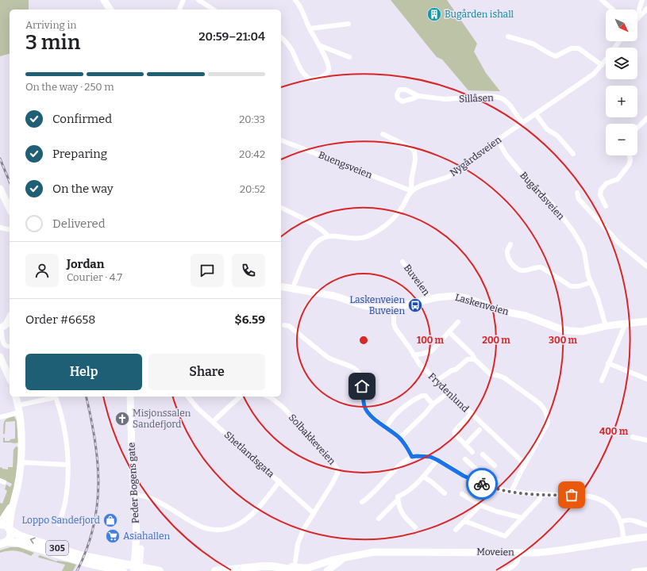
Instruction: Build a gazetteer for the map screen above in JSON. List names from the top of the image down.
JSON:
{
  "streets": {
    "main road": ["305"],
    "street": [
      "Sillåsen",
      "Nygårdsveien",
      "Buengsveien",
      "Bugårdsveien",
      "Buveien",
      "Laskenveien",
      "Frydenlund",
      "Solbakkeveien",
      "Shetlandsgata",
      "Peder Bogens gate",
      "Moveien"
    ]
  },
  "crossings": [
    ["Sillåsen", "Nygårdsveien"],
    ["Nygårdsveien", "Buengsveien"],
    ["Nygårdsveien", "Bugårdsveien"],
    ["Bugårdsveien", "Laskenveien"],
    ["Buveien", "Laskenveien"],
    ["Laskenveien", "Frydenlund"],
    ["Solbakkeveien", "Shetlandsgata"],
    ["Peder Bogens gate", "305"]
  ],
  "places": {
    "building": ["Bugården ishall"],
    "bus stop": ["Laskenveien Buveien"],
    "church": ["Misjonssalen Sandefjord"],
    "shop": ["Loppo Sandefjord"],
    "supermarket": ["Asiahallen"]
  },
  "north": "bottom right",
  "page": {
    "map_buttons": ["+", "−"],
    "heading": ["3 min", "Arriving in", "20:59–21:04"],
    "panel": [
      "Jordan",
      "Courier · 4.7",
      "Order #6658",
      "$6.59"
    ],
    "bar": "On the way · 250 m",
    "list": [
      ["Confirmed", "20:33"],
      ["Preparing", "20:42"],
      ["On the way", "20:52"],
      "Delivered"
    ],
    "buttons": ["Help", "Share"]
  },
  "rings": [
    "100 m",
    "200 m",
    "300 m",
    "400 m"
  ]
}
